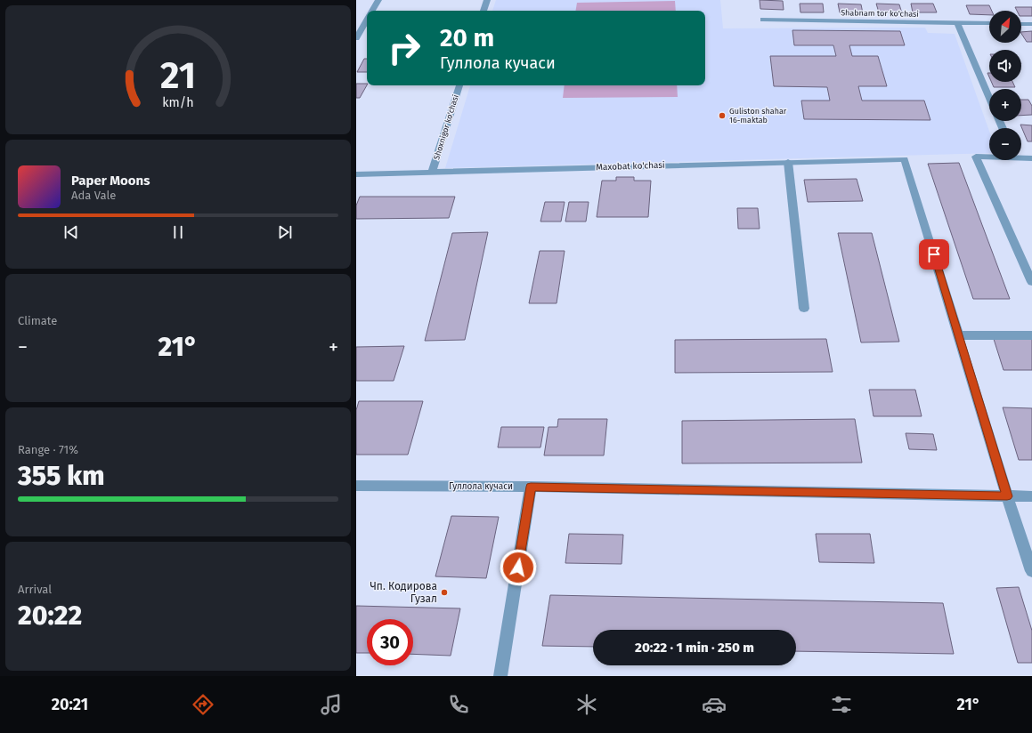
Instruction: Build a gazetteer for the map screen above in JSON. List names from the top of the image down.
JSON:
{
  "streets": {
    "street": [
      "Shabnam tor ko'chasi",
      "Shoxnigor ko'chasi",
      "Maxobat ko'chasi",
      "Гуллола кучаси"
    ]
  },
  "crossings": [
    ["Shoxnigor ko'chasi", "Maxobat ko'chasi"]
  ],
  "places": ["Guliston shahar 16-maktab", "Чп. Кодирова Гузал"],
  "north": "top right",
  "page": {
    "map_buttons": ["+", "−"],
    "turn": ["20 m", "Гуллола кучаси"],
    "song": ["Paper Moons", "Ada Vale"],
    "tile": [
      "Climate",
      ["Range · 71%", "355 km"],
      ["Arrival", "20:22"]
    ],
    "heat": ["−", "21°", "+"],
    "limit": "30",
    "trip": "20:22 · 1 min · 250 m",
    "tabs": ["20:21", "21°"],
    "gauge": ["21", "km/h"]
  }
}
